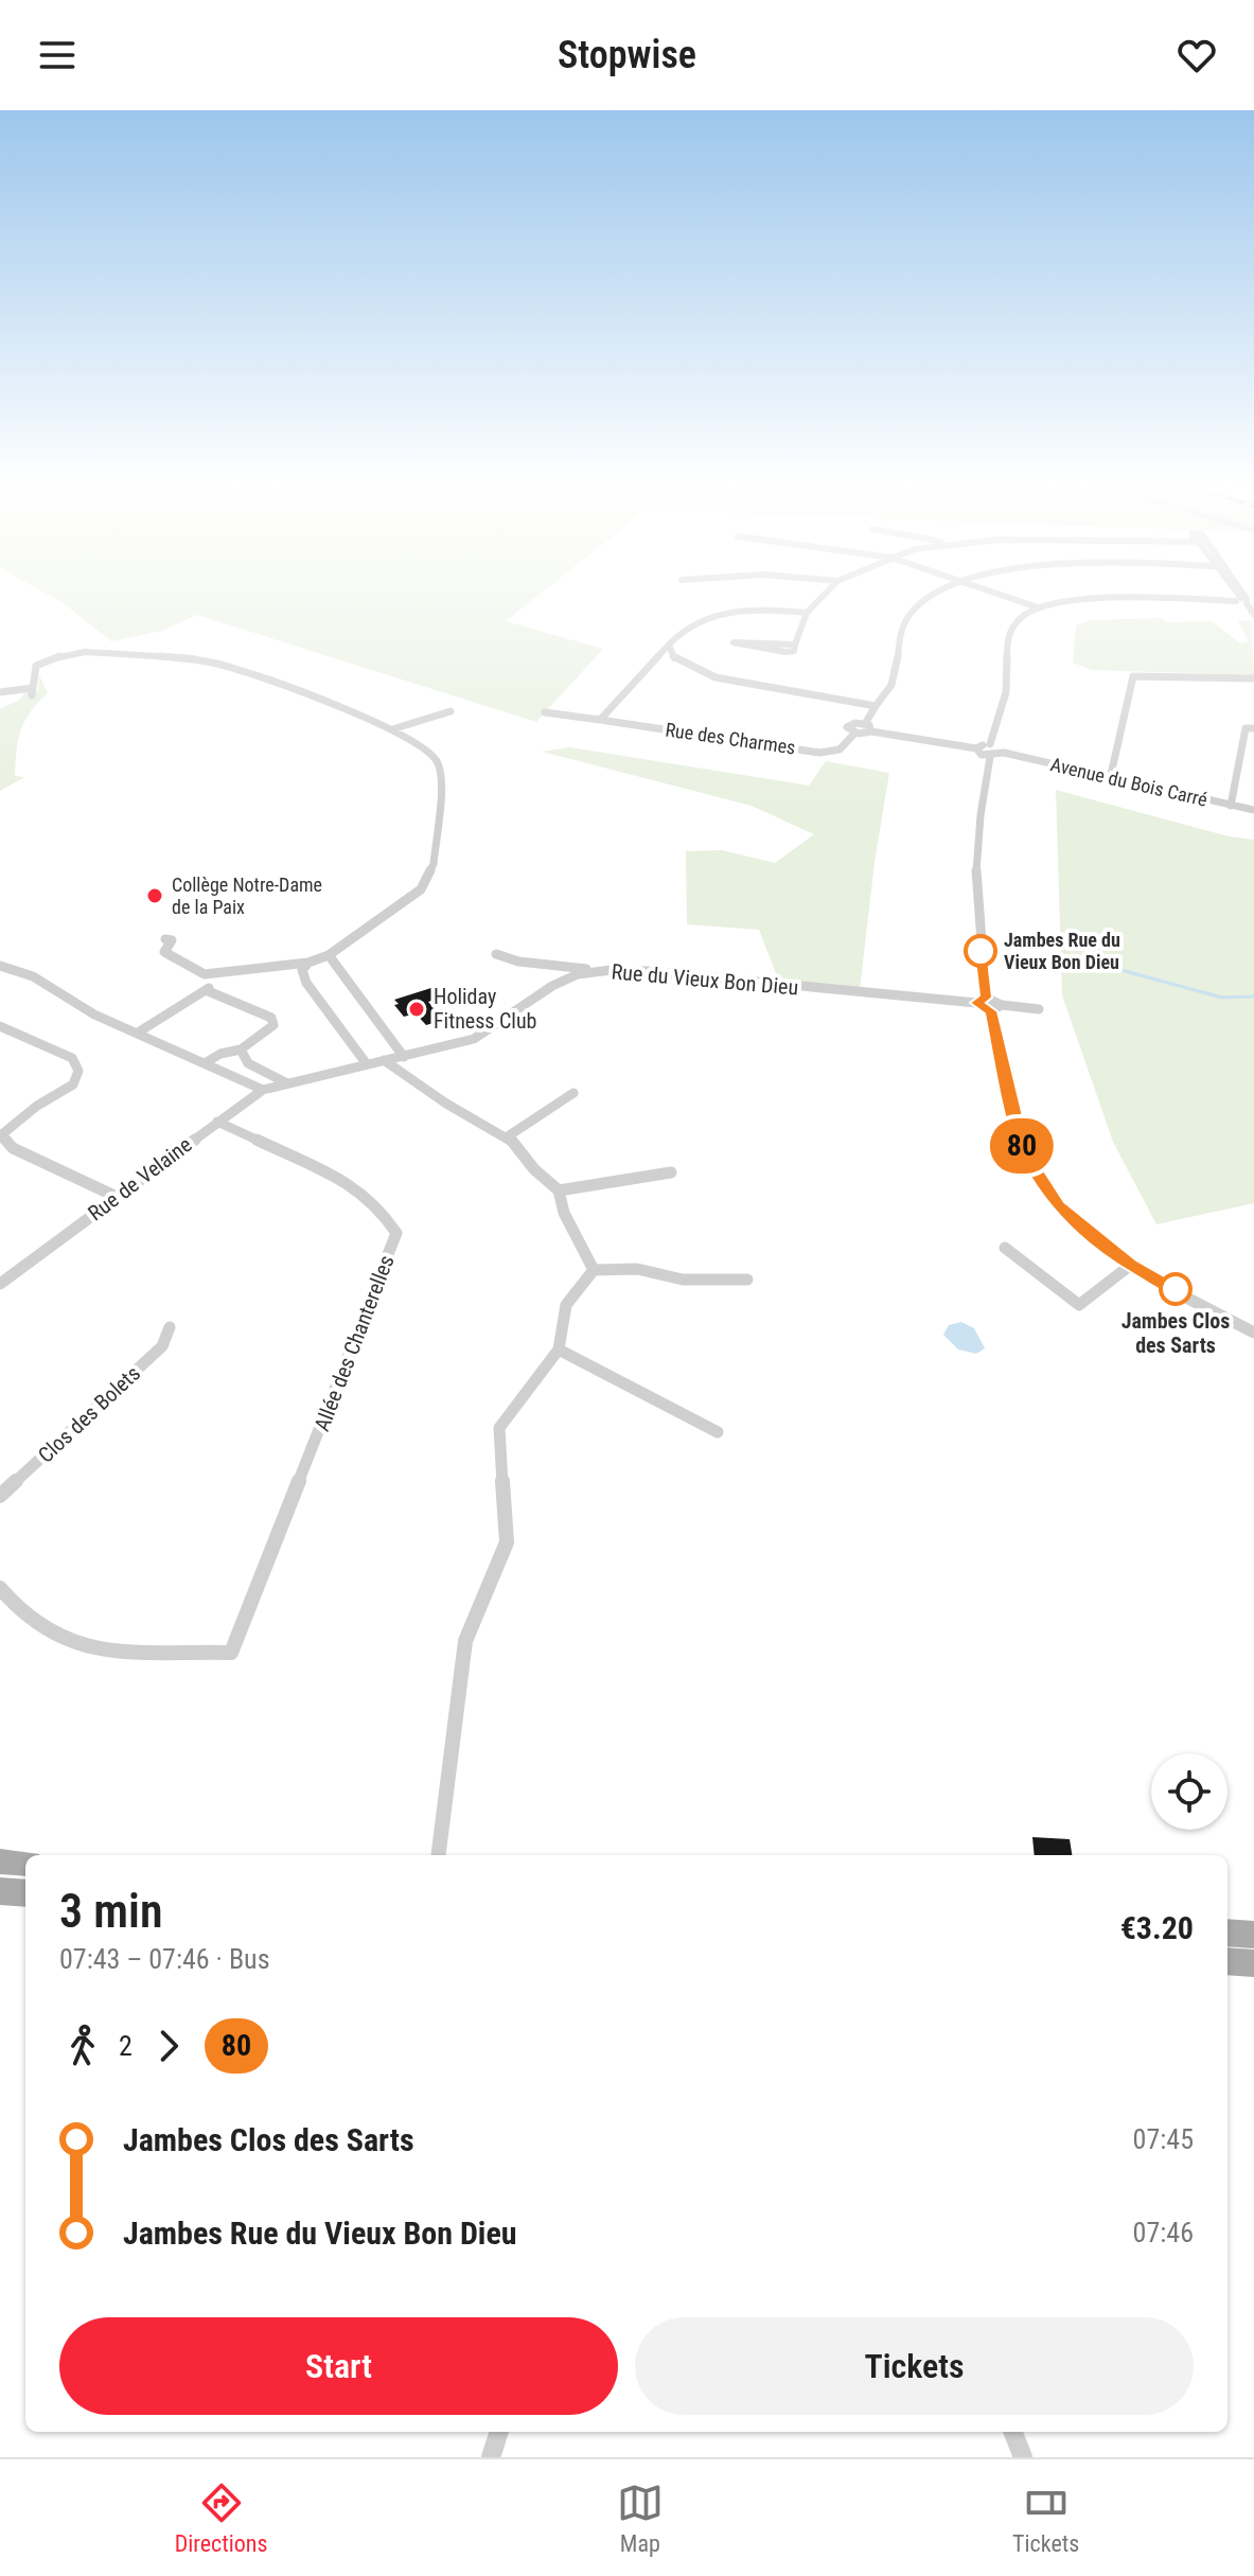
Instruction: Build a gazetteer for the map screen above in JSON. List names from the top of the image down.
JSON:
{
  "streets": {
    "street": [
      "Rue des Charmes",
      "Avenue du Bois Carré",
      "Rue du Vieux Bon Dieu",
      "Rue de Velaine",
      "Allée des Chanterelles",
      "Clos des Bolets"
    ]
  },
  "crossings": [
    ["Rue de Velaine", "Allée des Chanterelles"]
  ],
  "places": [
    "Collège Notre-Dame de la Paix",
    "Jambes Rue du Vieux Bon Dieu",
    "Holiday Fitness Club",
    "Jambes Clos des Sarts"
  ],
  "lines": ["bus line 80"],
  "page": {
    "header": "Stopwise",
    "on_map": "80",
    "heading": ["3 min", "07:43 – 07:46 · Bus", "€3.20"],
    "legs": ["2", "80"],
    "list": [
      {
        "name": "Jambes Clos des Sarts",
        "value": "07:45"
      },
      {
        "name": "Jambes Rue du Vieux Bon Dieu",
        "value": "07:46"
      }
    ],
    "buttons": ["Start", "Tickets"],
    "tabs": ["Directions", "Map", "Tickets"]
  }
}
